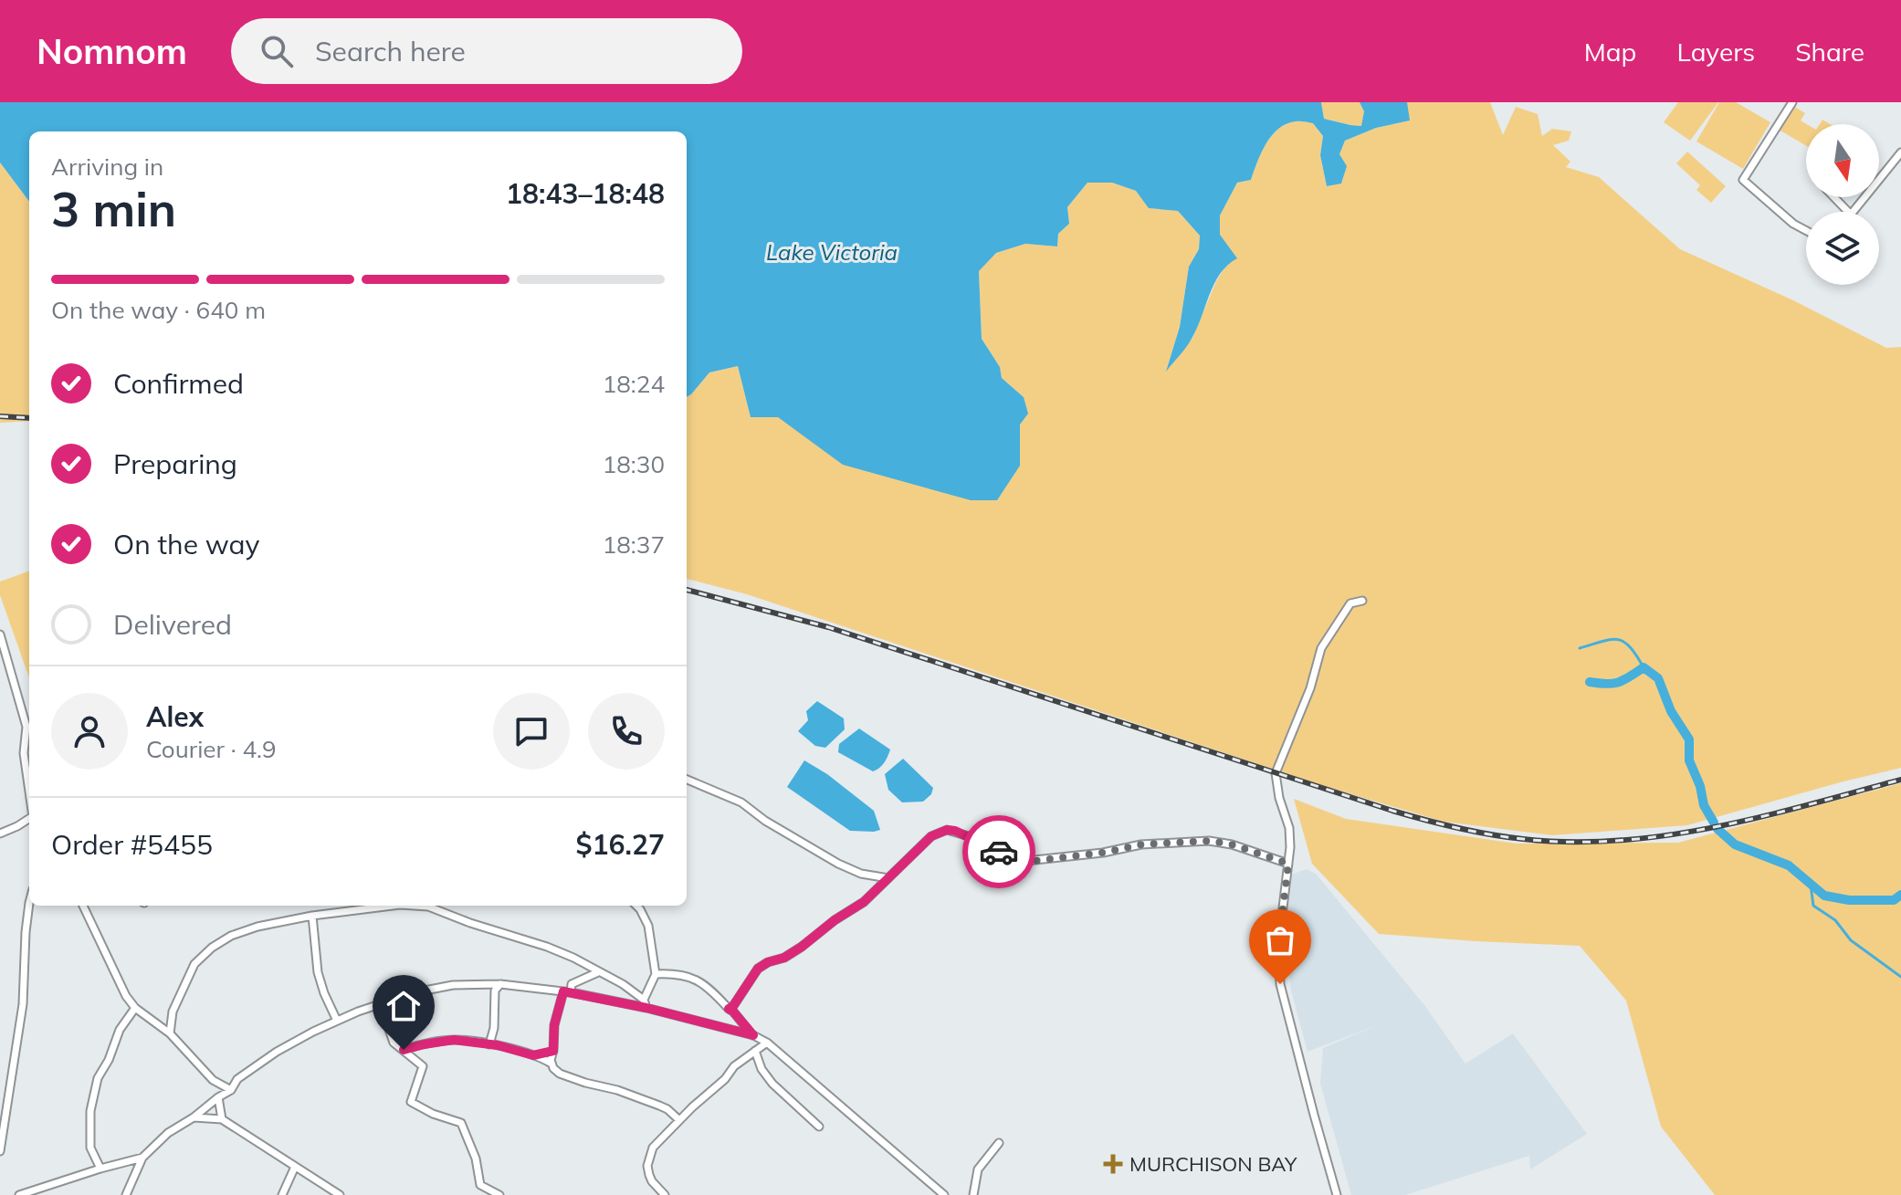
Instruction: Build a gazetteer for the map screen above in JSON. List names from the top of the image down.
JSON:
{
  "water": ["Lake Victoria"],
  "places": {
    "health": ["MURCHISON BAY"]
  },
  "north": "bottom",
  "page": {
    "header": "Nomnom",
    "search": "Search here",
    "nav": ["Map", "Layers", "Share"],
    "heading": ["3 min", "Arriving in", "18:43–18:48"],
    "panel": [
      "Alex",
      "Courier · 4.9",
      "Order #5455",
      "$16.27"
    ],
    "bar": "On the way · 640 m",
    "list": [
      ["Confirmed", "18:24"],
      ["Preparing", "18:30"],
      ["On the way", "18:37"],
      "Delivered"
    ]
  }
}
